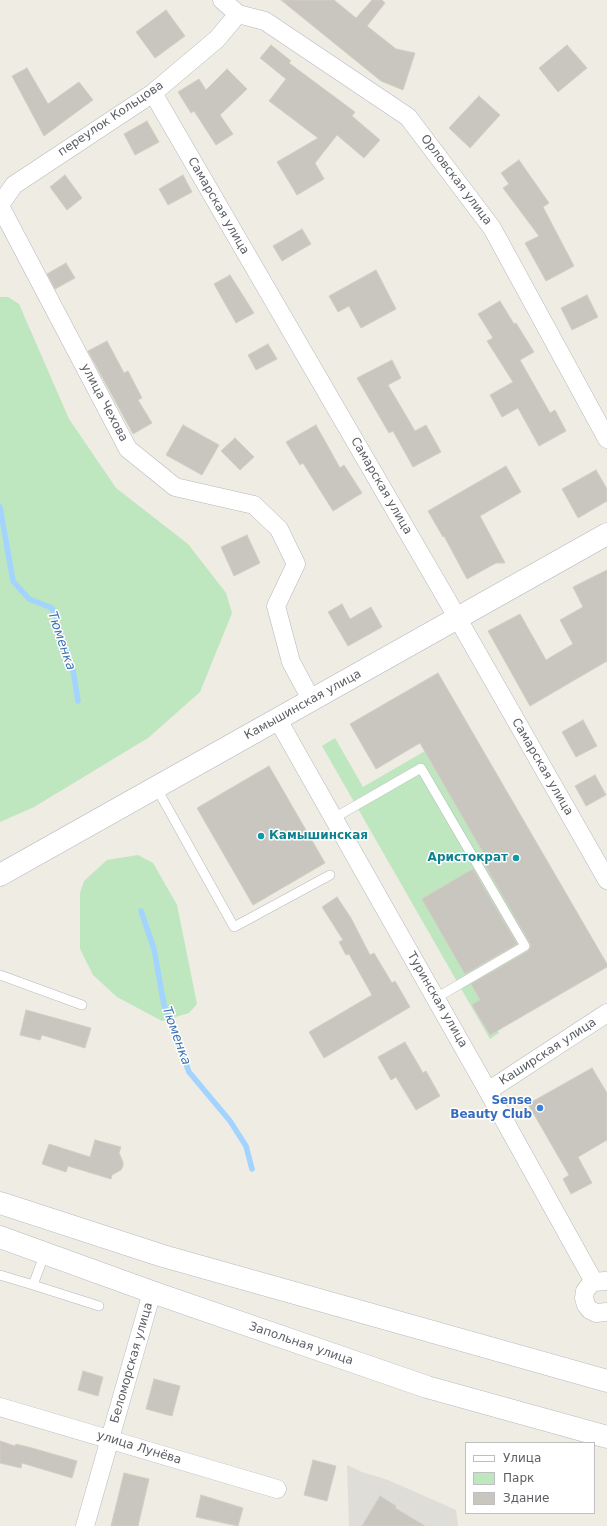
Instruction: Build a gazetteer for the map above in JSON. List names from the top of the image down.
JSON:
{
  "streets": {
    "street": [
      "переулок Кольцова",
      "Орловская улица",
      "Самарская улица",
      "улица Чехова",
      "Камышинская улица",
      "Туринская улица",
      "Каширская улица",
      "Запольная улица",
      "Беломорская улица",
      "улица Лунёва"
    ]
  },
  "crossings": [
    ["переулок Кольцова", "Орловская улица"],
    ["переулок Кольцова", "Самарская улица"],
    ["переулок Кольцова", "улица Чехова"],
    ["Самарская улица", "Камышинская улица"],
    ["улица Чехова", "Камышинская улица"],
    ["Камышинская улица", "Туринская улица"],
    ["Туринская улица", "Каширская улица"],
    ["Запольная улица", "Беломорская улица"],
    ["Беломорская улица", "улица Лунёва"]
  ],
  "water": ["Тюменка"],
  "places": ["Камышинская", "Аристократ", "Sense Beauty Club"],
  "legend": ["Улица", "Парк", "Здание"]
}
